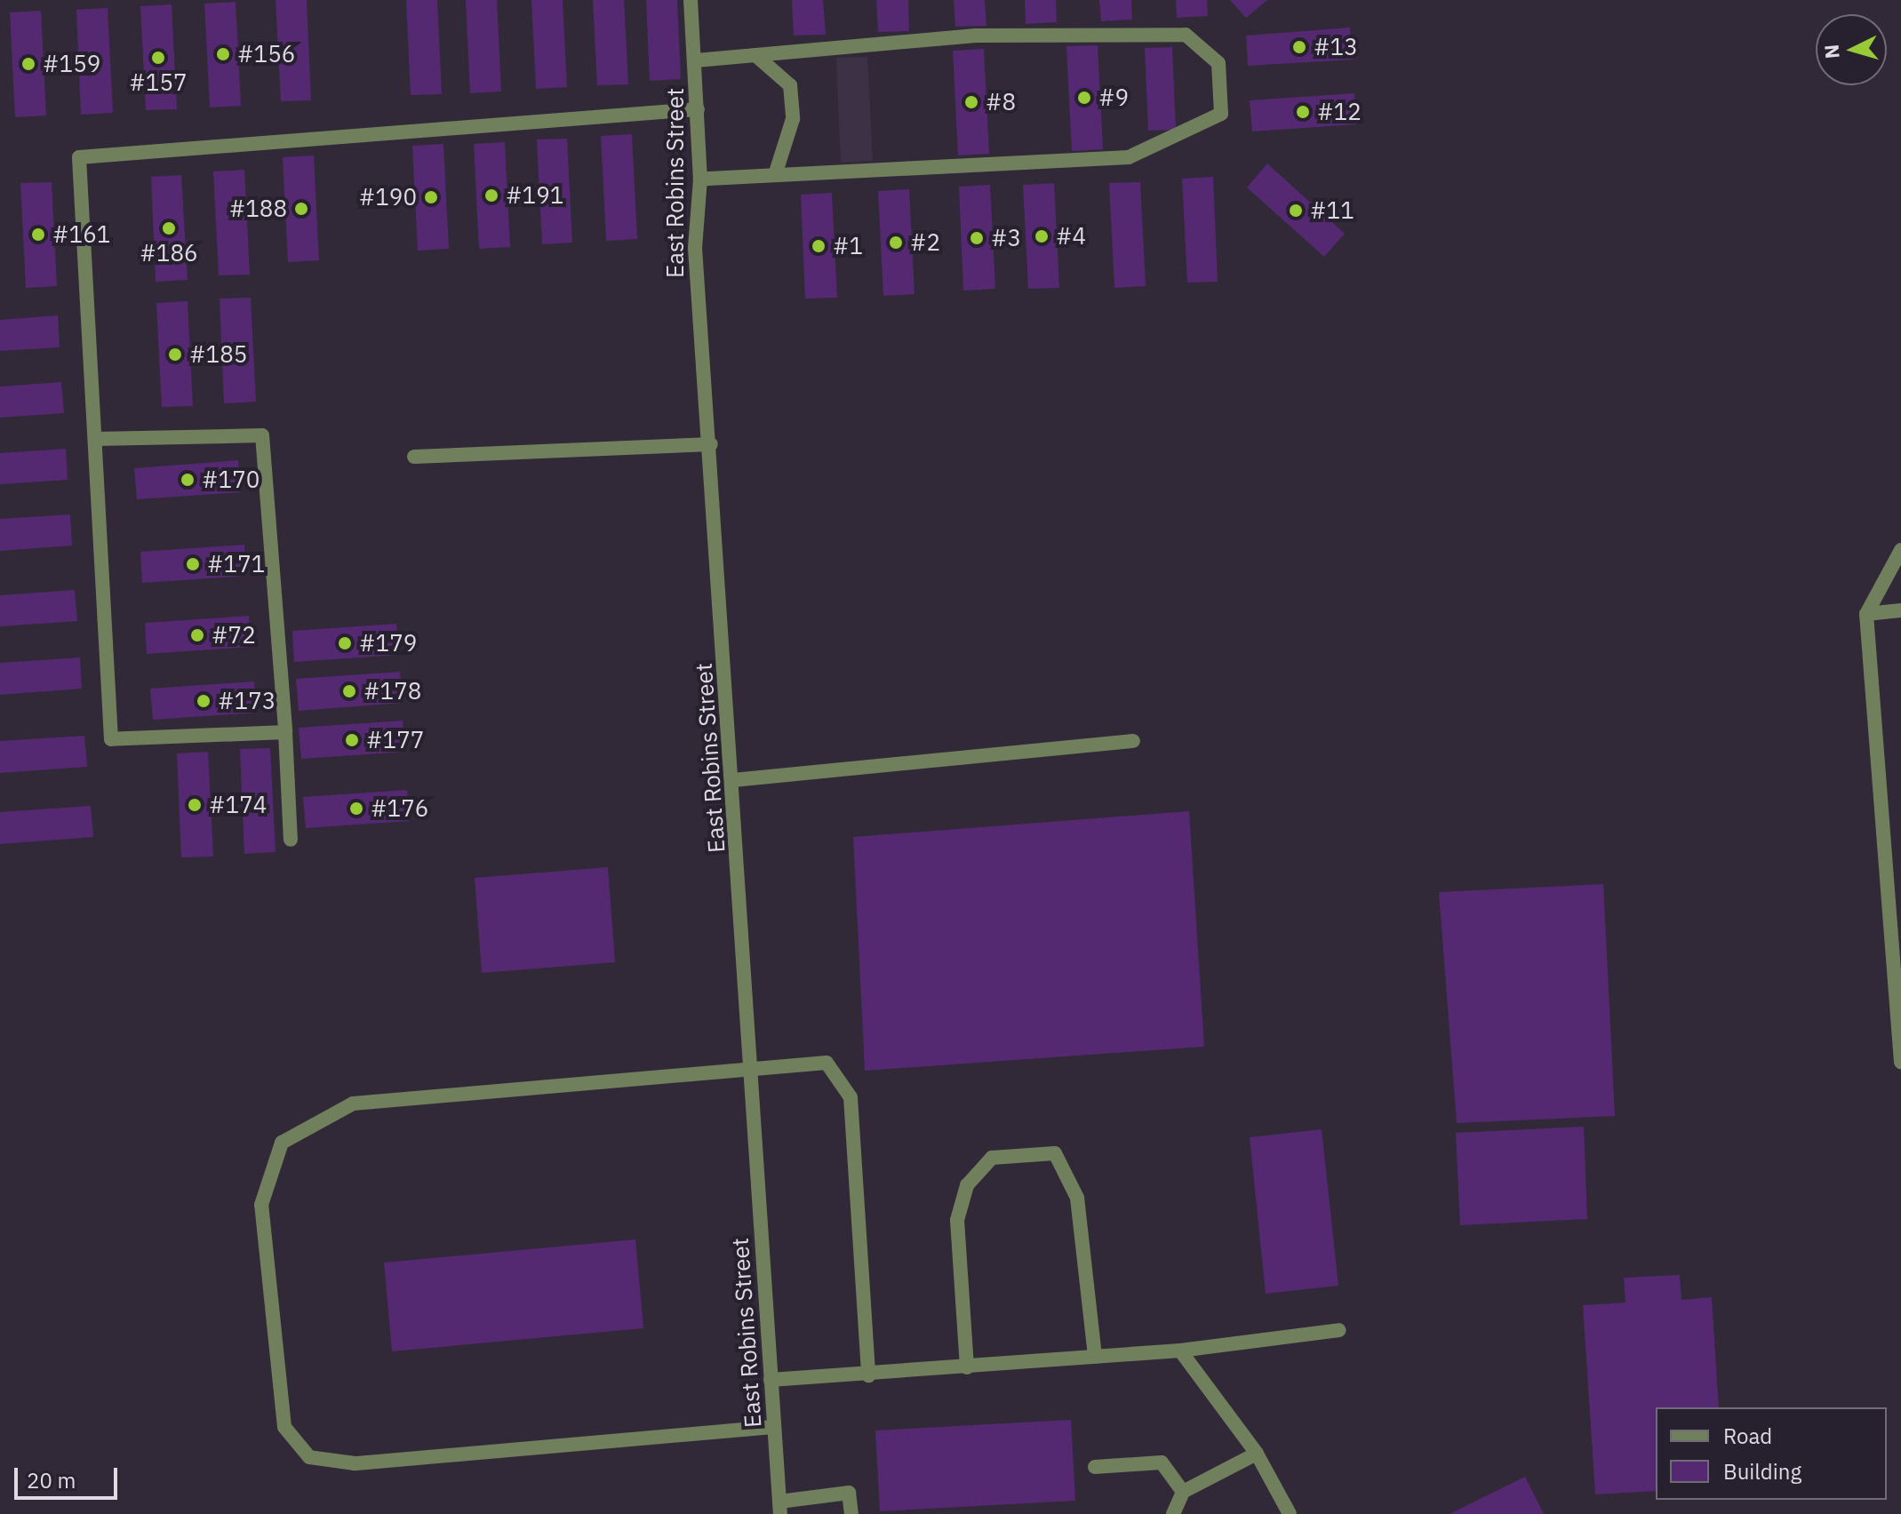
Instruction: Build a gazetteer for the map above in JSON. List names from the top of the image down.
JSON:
{
  "streets": {
    "street": ["East Robins Street"]
  },
  "places": [
    "#13",
    "#156",
    "#157",
    "#159",
    "#9",
    "#8",
    "#12",
    "#191",
    "#190",
    "#188",
    "#11",
    "#186",
    "#161",
    "#4",
    "#3",
    "#2",
    "#1",
    "#185",
    "#170",
    "#171",
    "#72",
    "#179",
    "#178",
    "#173",
    "#177",
    "#174",
    "#176"
  ],
  "legend": ["Road", "Building"],
  "scale_bar": "20 m",
  "north": "left"
}
